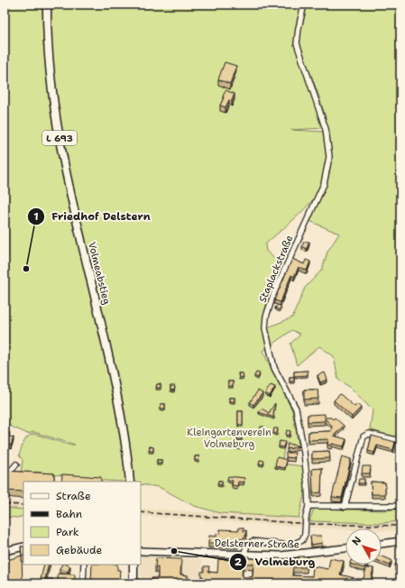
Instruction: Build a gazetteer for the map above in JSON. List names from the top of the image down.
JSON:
{
  "streets": {
    "main road": ["L 693", "Volmeabstieg"],
    "street": ["Staplackstraße", "Delsterner Straße"]
  },
  "crossings": [
    ["Staplackstraße", "Delsterner Straße"]
  ],
  "parks": ["Kleingartenverein Volmeburg"],
  "places": ["Friedhof Delstern", "Volmeburg"],
  "legend": [
    "Straße",
    "Bahn",
    "Park",
    "Gebäude"
  ],
  "north": "top left"
}
